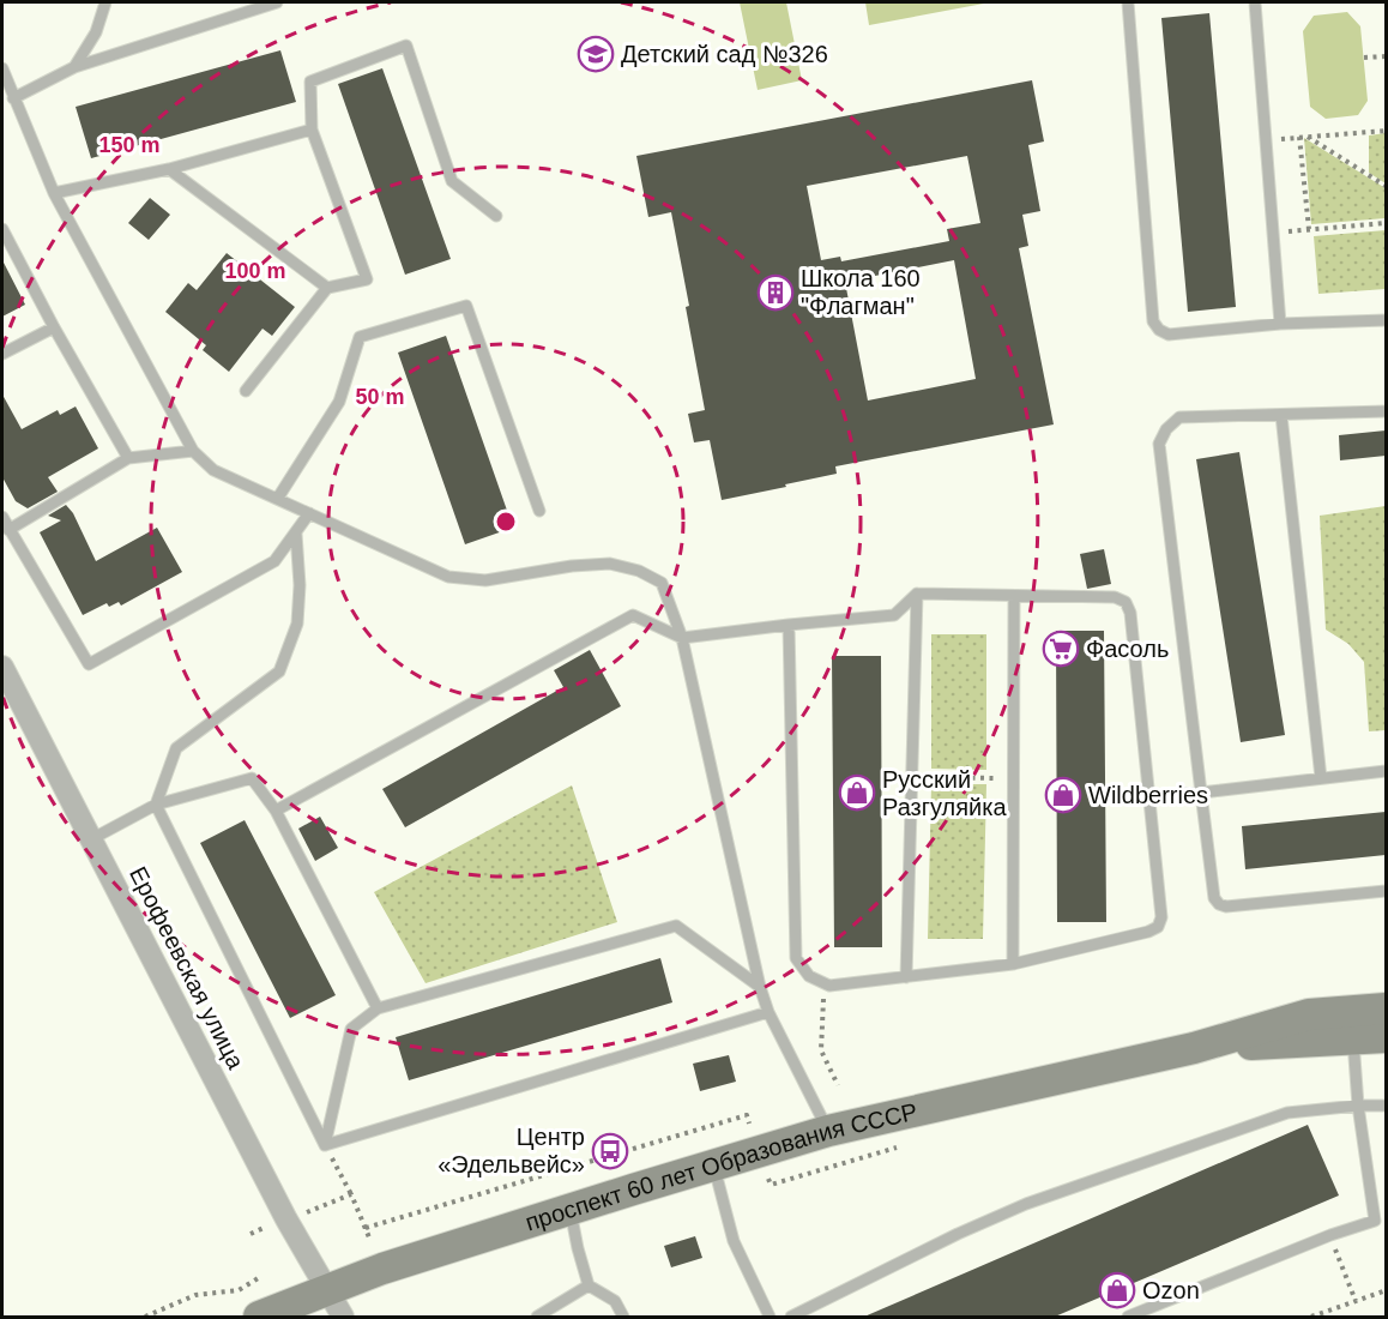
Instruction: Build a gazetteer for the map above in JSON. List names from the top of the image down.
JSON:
{
  "streets": {
    "main road": ["проспект 60 лет Образования СССР"],
    "street": ["Ерофеевская улица"]
  },
  "crossings": [
    ["Ерофеевская улица", "проспект 60 лет Образования СССР"]
  ],
  "places": {
    "school or university": ["Детский сад №326"],
    "building": ["Школа 160 \"Флагман\""],
    "supermarket": ["Фасоль"],
    "shop": ["Русский Разгуляйка", "Wildberries", "Ozon"],
    "bus stop": ["Центр «Эдельвейс»"]
  },
  "rings": ["150 m", "100 m", "50 m"]
}
